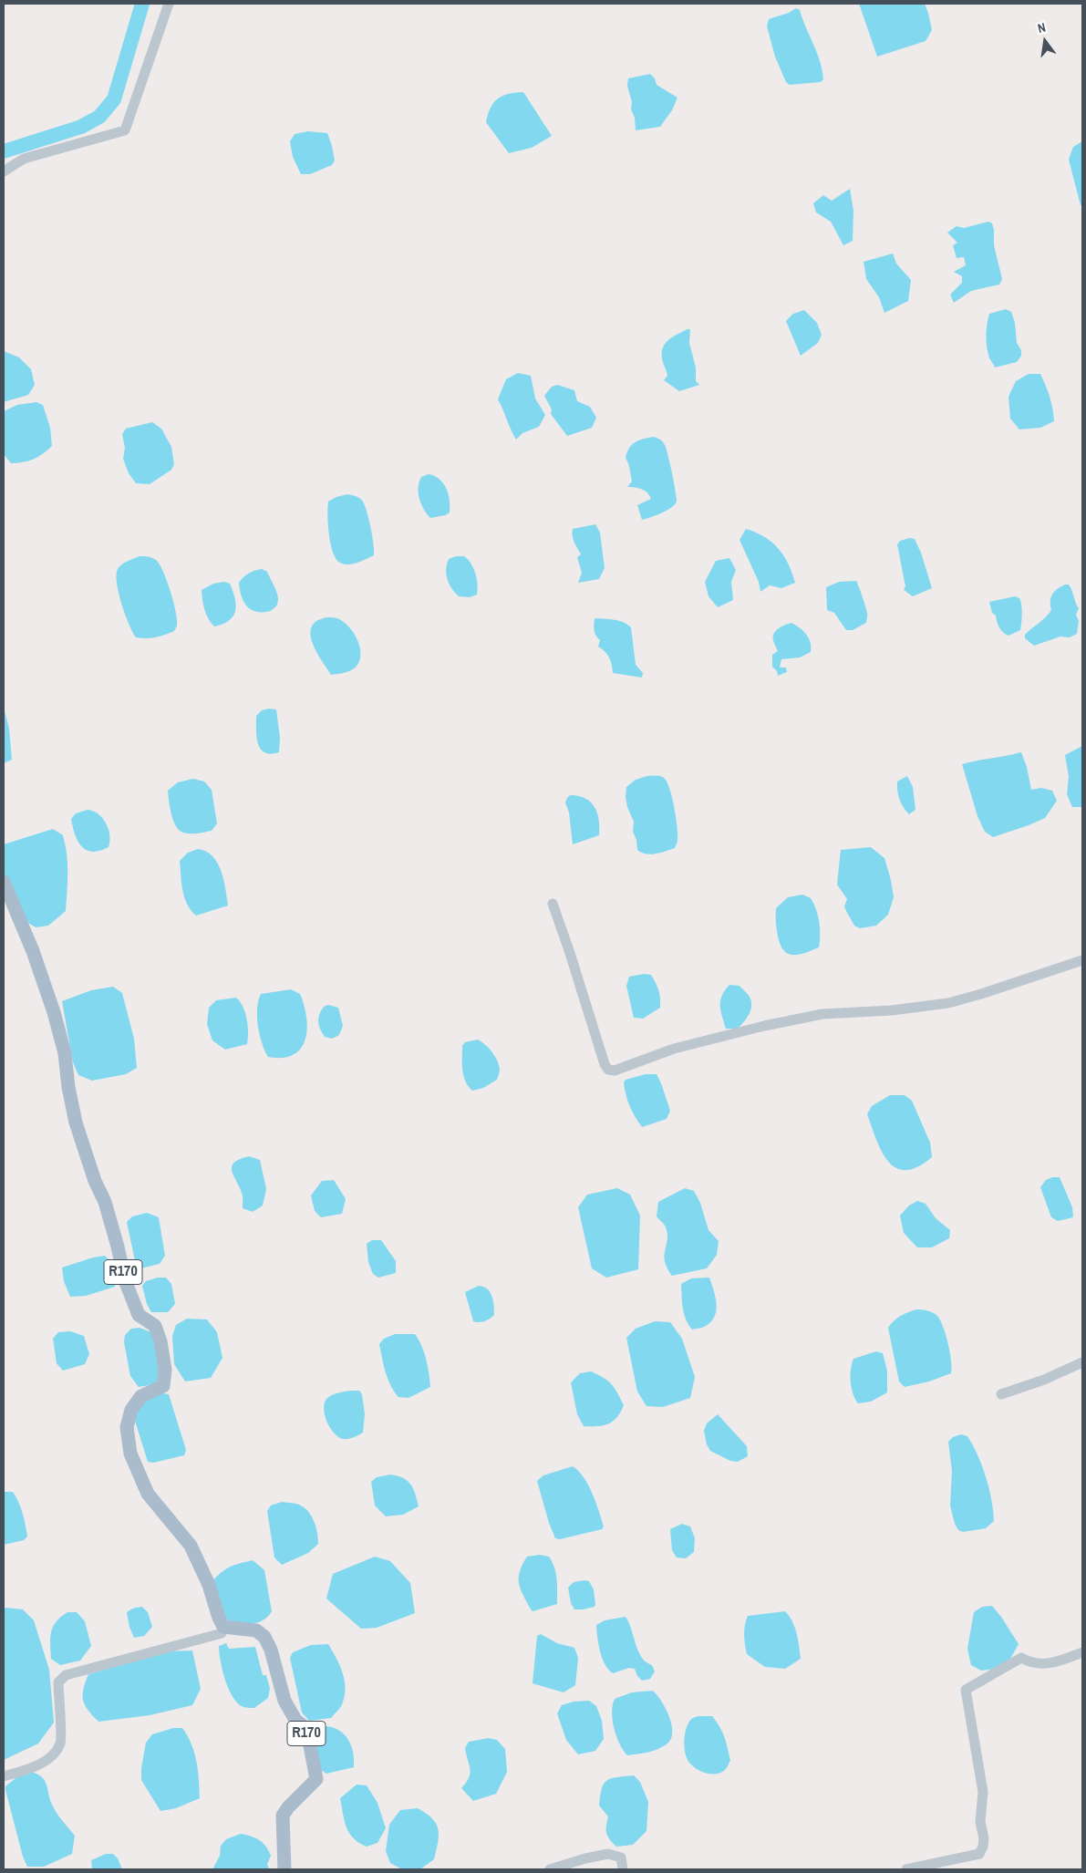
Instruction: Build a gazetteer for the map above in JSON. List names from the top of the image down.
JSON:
{
  "streets": {
    "main road": ["R170"]
  },
  "north": "top"
}
